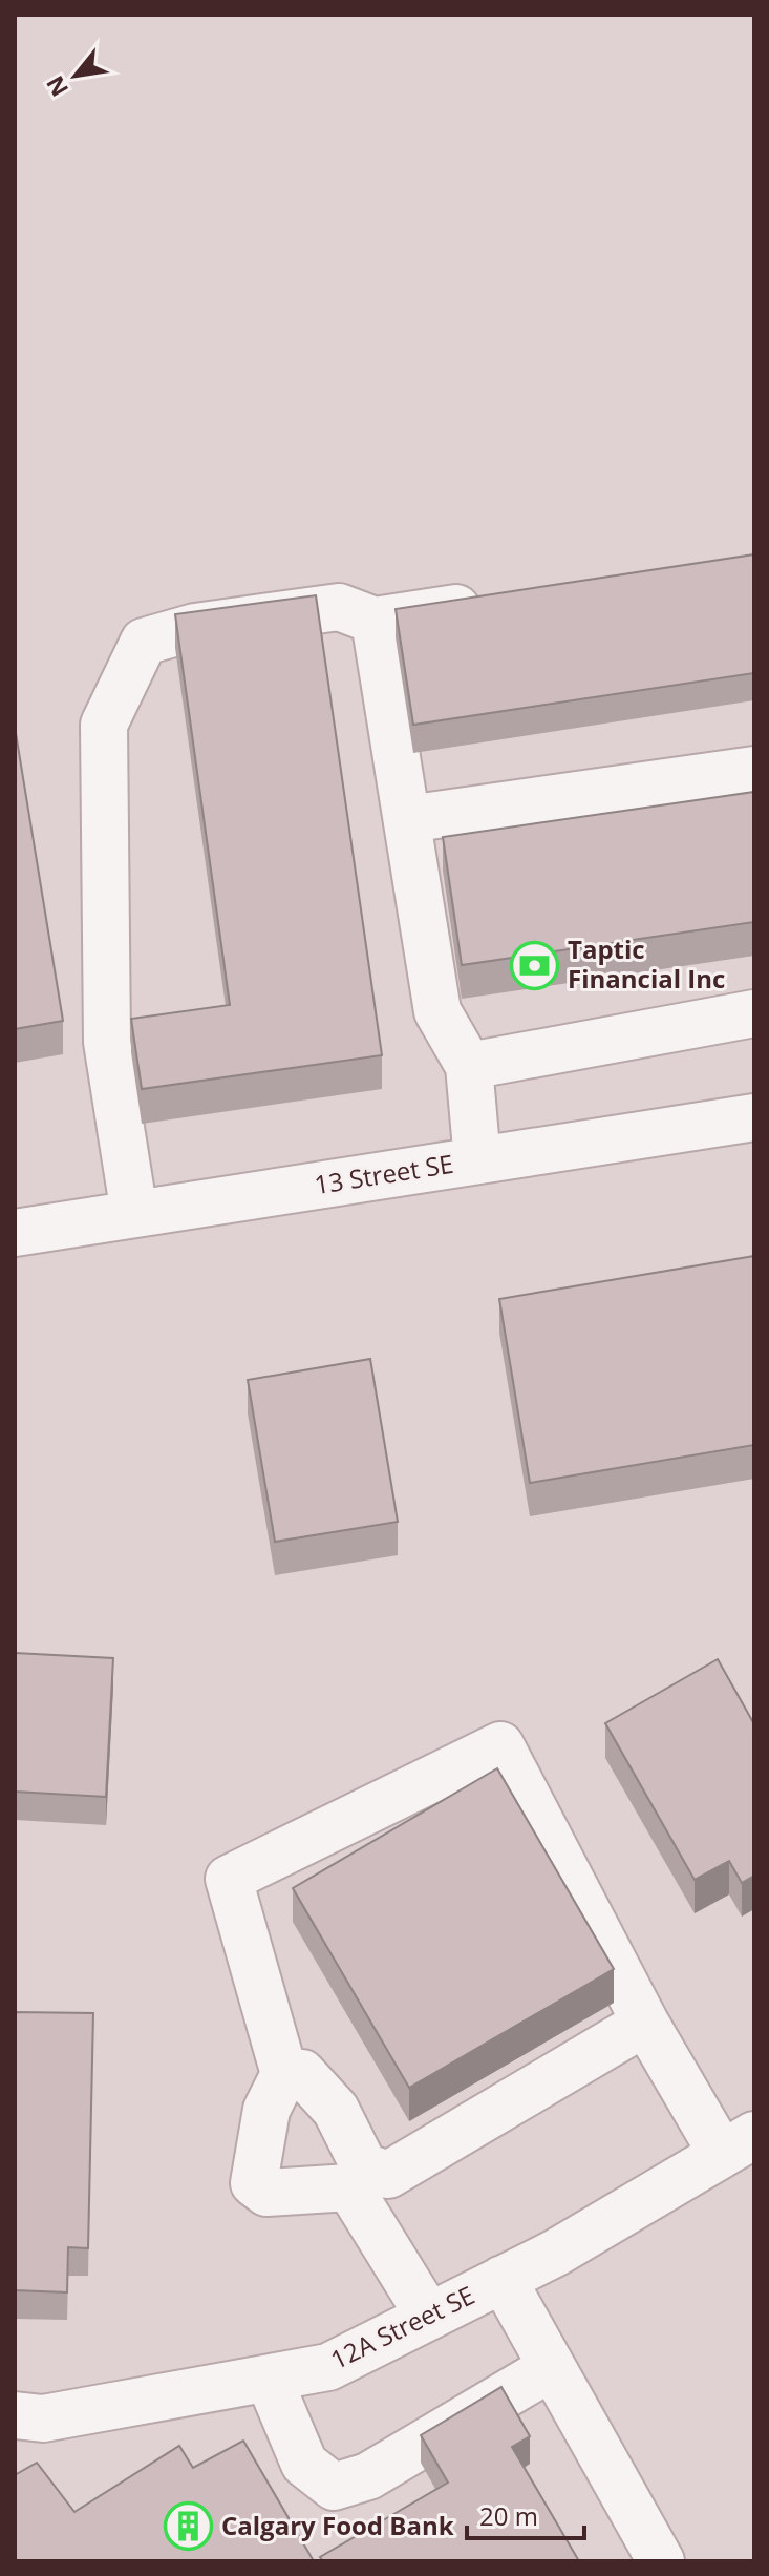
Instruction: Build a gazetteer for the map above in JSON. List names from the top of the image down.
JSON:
{
  "streets": {
    "street": ["13 Street SE", "12A Street SE"]
  },
  "places": {
    "bank": ["Taptic Financial Inc"],
    "building": ["Calgary Food Bank"]
  },
  "scale_bar": "20 m",
  "north": "bottom left"
}
